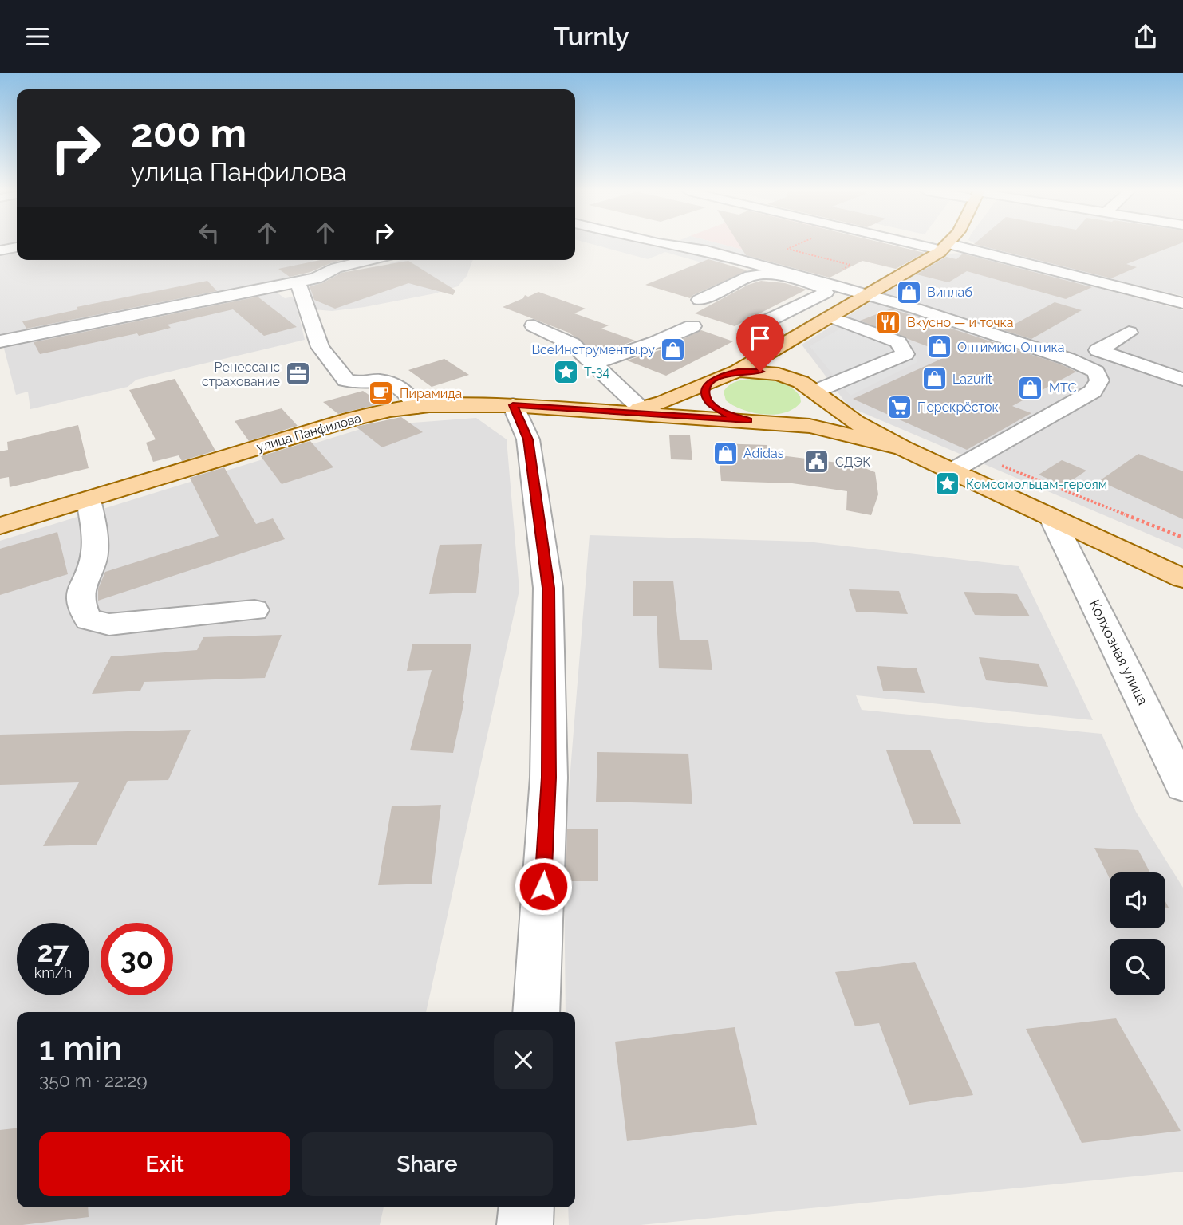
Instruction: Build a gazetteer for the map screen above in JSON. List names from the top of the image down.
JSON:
{
  "streets": {
    "main road": ["улица Панфилова"],
    "street": ["Колхозная улица"]
  },
  "places": {
    "shop": [
      "Винлаб",
      "Оптимист Оптика",
      "ВсеИнструменты.ру",
      "Lazurit",
      "МТС",
      "Adidas"
    ],
    "restaurant": ["Вкусно — и точка"],
    "place": ["Т-34", "Комсомольцам-героям"],
    "office": ["Ренессанс страхование"],
    "cafe": ["Пирамида"],
    "supermarket": ["Перекрёсток"],
    "public building": ["СДЭК"]
  },
  "page": {
    "header": "Turnly",
    "turn": ["200 m", "улица Панфилова"],
    "speed": "27 km/h",
    "limit": "30",
    "heading": ["1 min", "350 m · 22:29"],
    "buttons": ["Exit", "Share"]
  }
}
